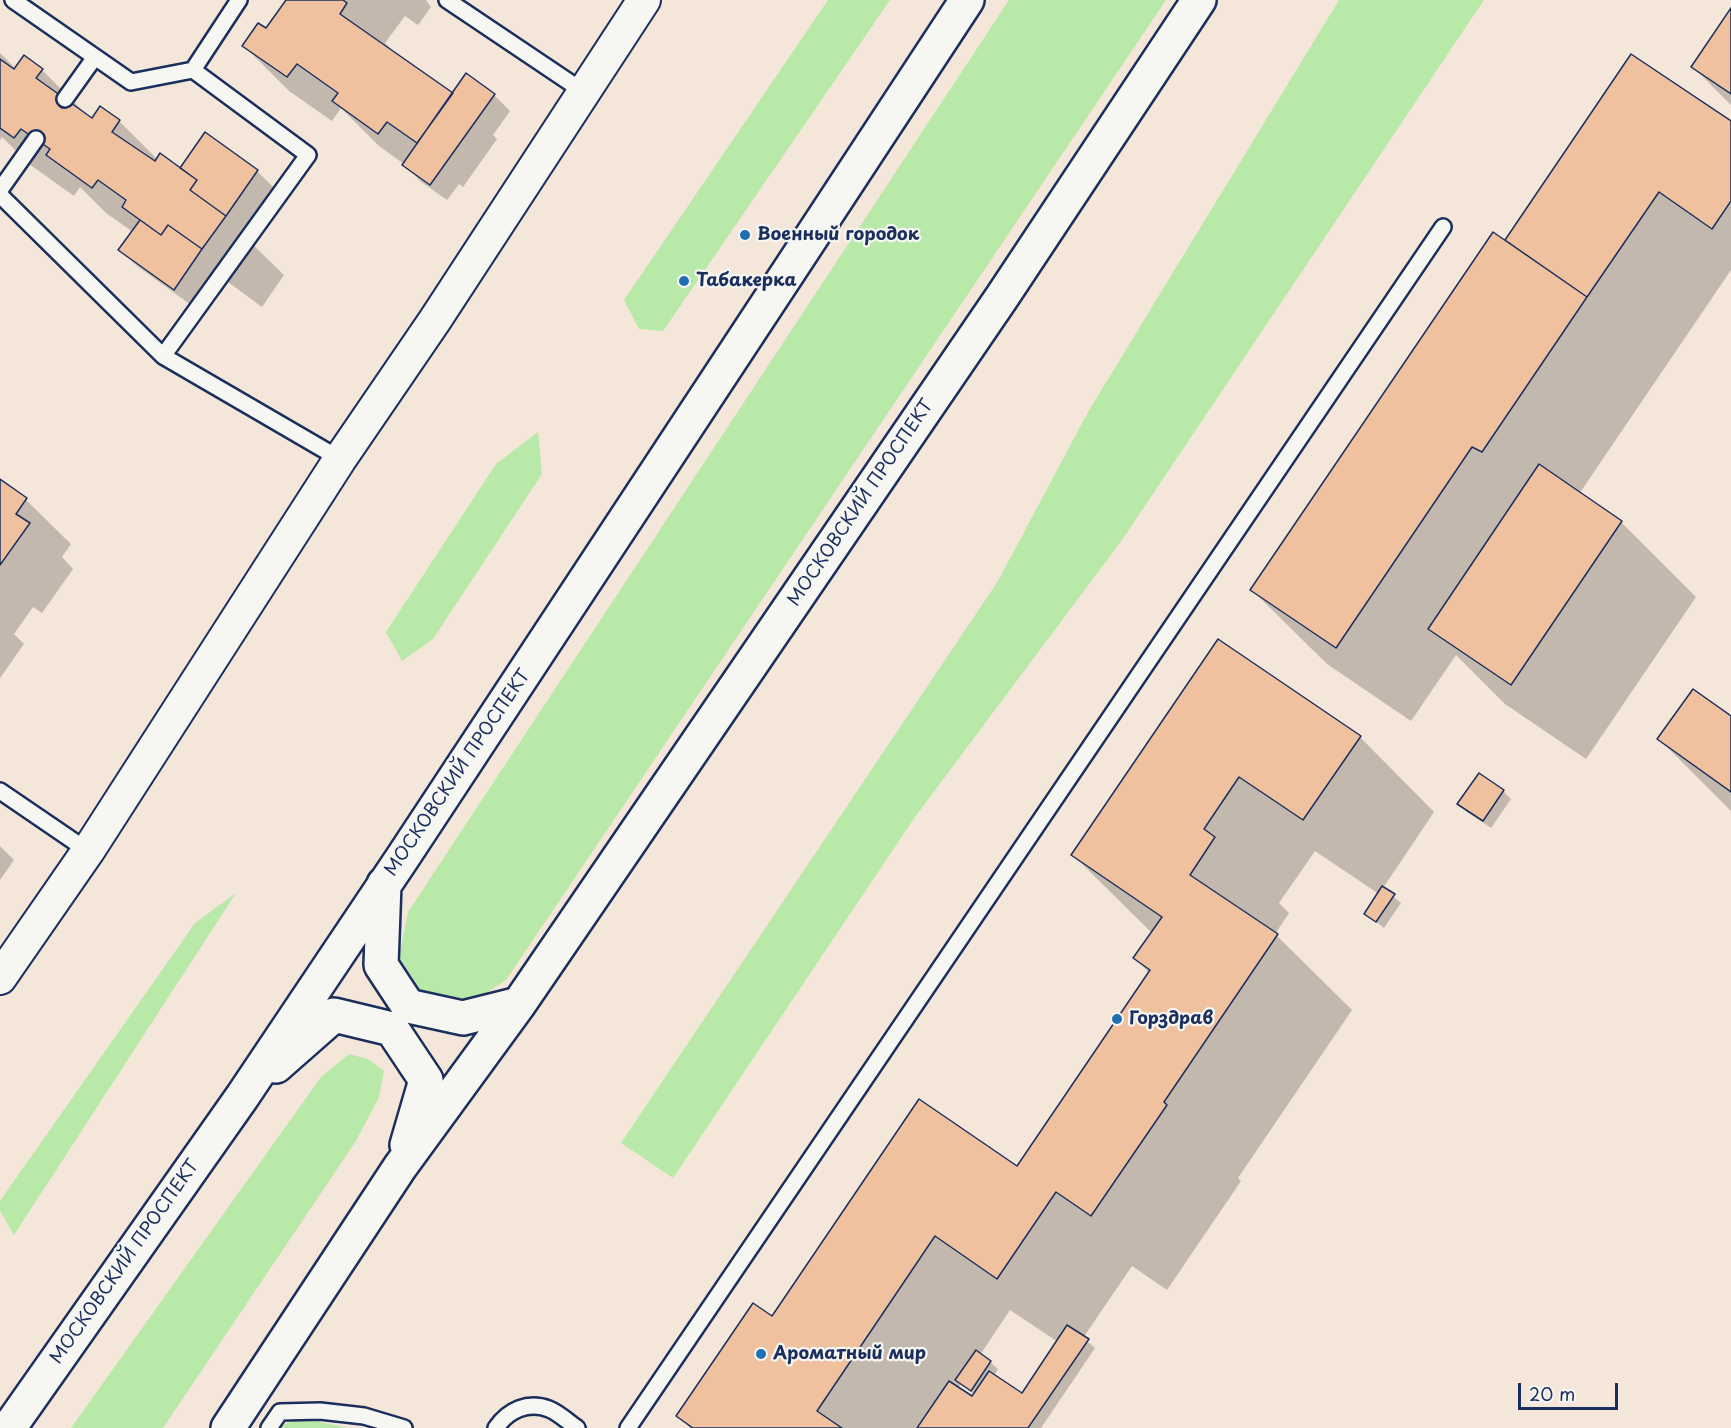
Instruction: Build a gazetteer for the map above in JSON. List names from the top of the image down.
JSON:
{
  "streets": {
    "main road": ["МОСКОВСКИЙ ПРОСПЕКТ"]
  },
  "places": [
    "Военный городок",
    "Табакерка",
    "Горздрав",
    "Ароматный мир"
  ],
  "scale_bar": "20 m"
}
